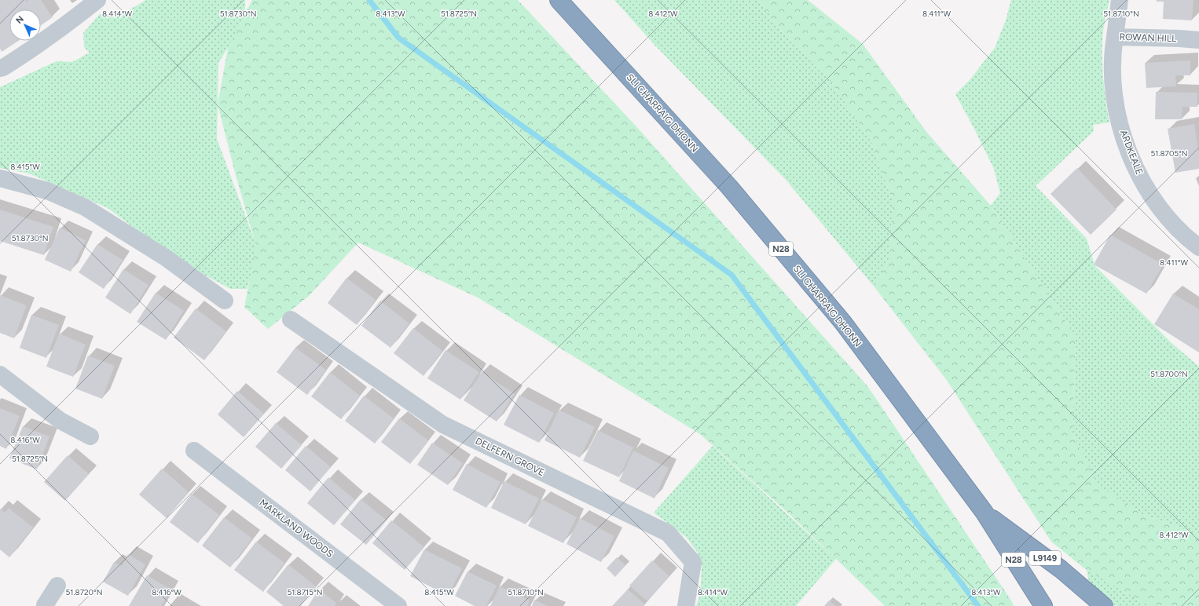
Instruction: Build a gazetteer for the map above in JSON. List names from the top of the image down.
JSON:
{
  "streets": {
    "highway": ["SLI CHARRAIG DHONN", "N28", "L9149"],
    "street": [
      "ROWAN HILL",
      "ARDKEALE",
      "DELFERN GROVE",
      "MARKLAND WOODS"
    ]
  },
  "crossings": [
    ["ROWAN HILL", "ARDKEALE"],
    ["SLI CHARRAIG DHONN", "L9149"]
  ],
  "north": "top left",
  "coordinates": [
    "8.414°W",
    "51.8730°N",
    "8.413°W",
    "51.8725°N",
    "8.412°W",
    "8.411°W",
    "51.8710°N",
    "51.8705°N",
    "8.415°W",
    "51.8700°N",
    "8.416°W",
    "51.8720°N",
    "51.8715°N"
  ]
}
